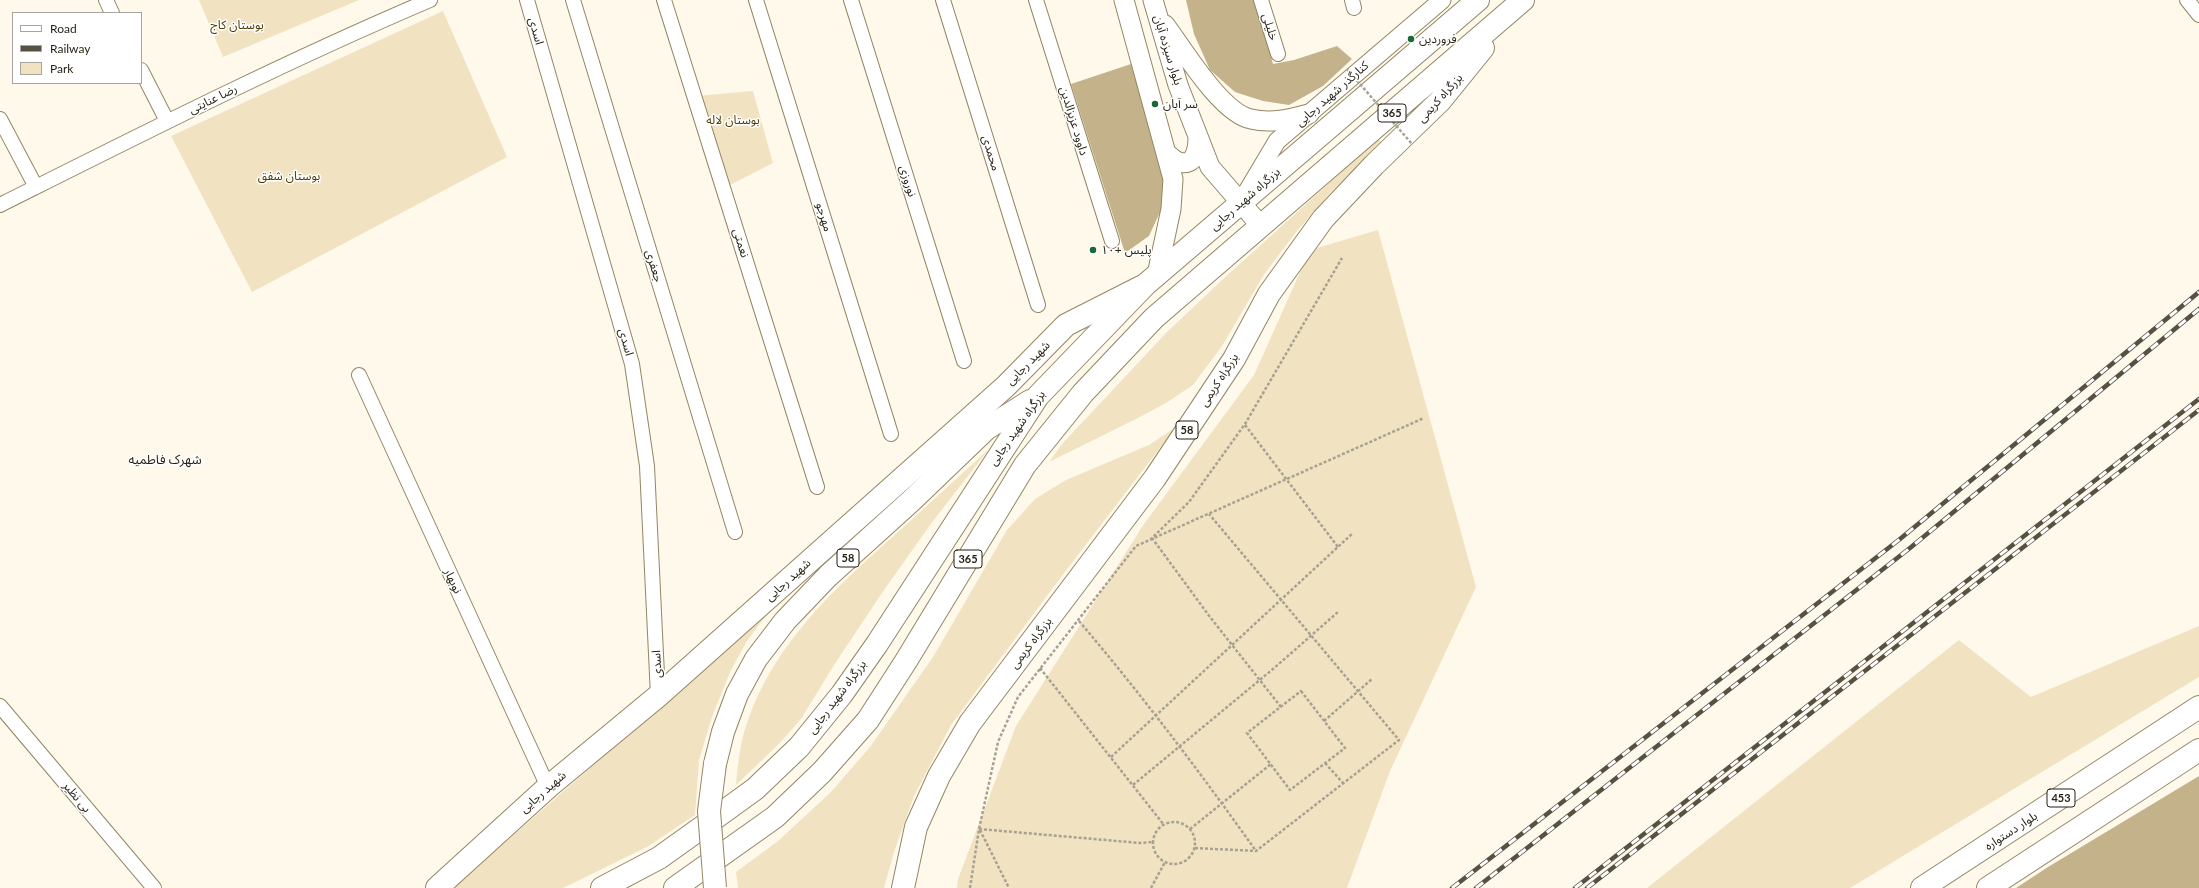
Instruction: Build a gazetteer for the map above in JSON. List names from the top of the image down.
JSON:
{
  "streets": {
    "main road": [
      "بلوار سیزده آبان",
      "بزرگراه کریمی",
      "365",
      "بزرگراه شهید رجایی",
      "شهید رجایی",
      "58",
      "453",
      "بلوار دستواره"
    ],
    "street": [
      "خلیلی",
      "اسدی",
      "کنارگذر شهید رجایی",
      "رضا عنایتی",
      "داوود عزیزالدین",
      "محمدی",
      "نوروزی",
      "مهرجو",
      "نعمتی",
      "جعفری",
      "نوبهار",
      "بی نظیر"
    ]
  },
  "crossings": [
    ["اسدی", "شهید رجایی"],
    ["بلوار سیزده آبان", "کنارگذر شهید رجایی"],
    ["بلوار سیزده آبان", "365"],
    ["بلوار سیزده آبان", "بزرگراه شهید رجایی"],
    ["کنارگذر شهید رجایی", "بزرگراه شهید رجایی"],
    ["بزرگراه کریمی", "365"],
    ["بزرگراه شهید رجایی", "شهید رجایی"],
    ["بزرگراه شهید رجایی", "58"],
    ["شهید رجایی", "نوبهار"]
  ],
  "districts": ["شهرک فاطمیه"],
  "parks": ["بوستان کاج", "بوستان لاله", "بوستان شفق"],
  "places": ["فروردین", "سر آبان", "پلیس +۱۰"],
  "legend": ["Road", "Railway", "Park"]
}
